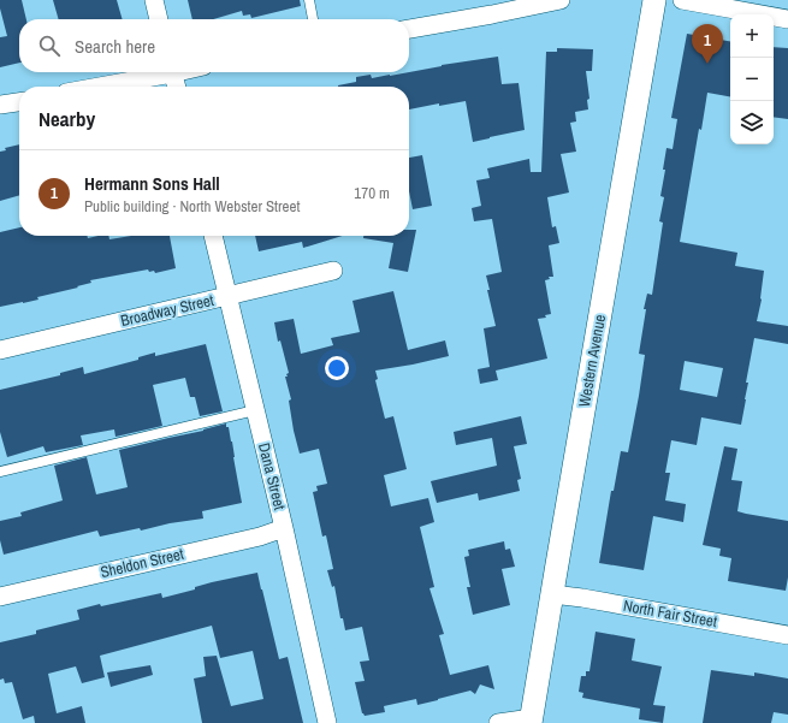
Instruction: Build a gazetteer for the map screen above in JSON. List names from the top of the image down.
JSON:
{
  "streets": {
    "street": [
      "Broadway Street",
      "Western Avenue",
      "Dana Street",
      "Sheldon Street",
      "North Fair Street"
    ]
  },
  "crossings": [
    ["Broadway Street", "Dana Street"],
    ["Western Avenue", "North Fair Street"],
    ["Dana Street", "Sheldon Street"]
  ],
  "page": {
    "map_buttons": ["+", "−"],
    "search": "Search here",
    "pins": "1",
    "heading": "Nearby",
    "list": [
      {
        "mark": "1",
        "name": "Hermann Sons Hall",
        "note": "Public building · North Webster Street",
        "value": "170 m"
      }
    ]
  }
}
